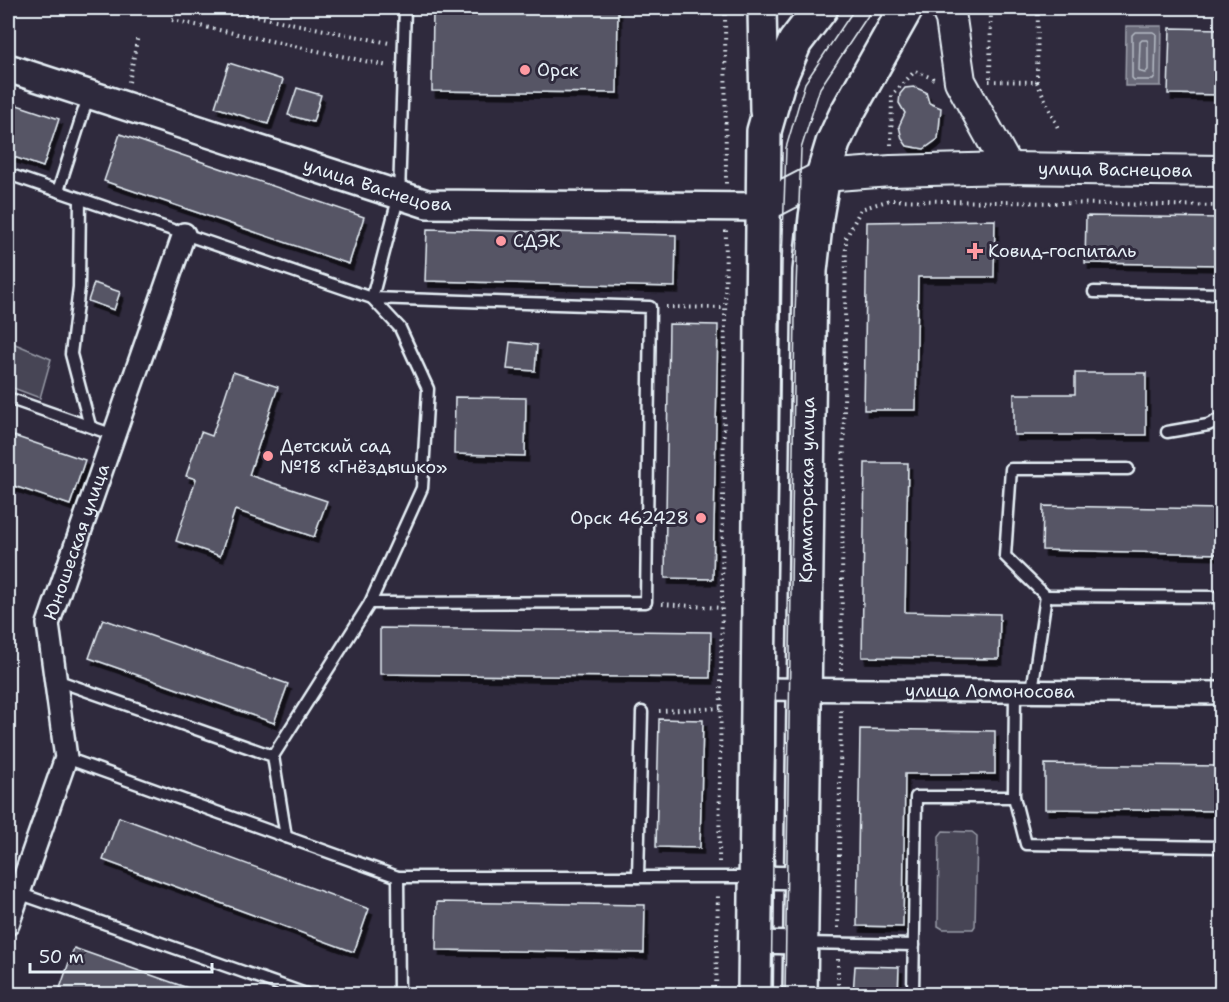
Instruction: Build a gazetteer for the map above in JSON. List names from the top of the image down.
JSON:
{
  "streets": {
    "main road": ["улица Васнецова", "Краматорская улица"],
    "street": ["Юношеская улица", "улица Ломоносова"]
  },
  "crossings": [
    ["улица Васнецова", "Краматорская улица"],
    ["Краматорская улица", "улица Ломоносова"]
  ],
  "places": {
    "other": [
      "Орск",
      "СДЭК",
      "Детский сад №18 «Гнёздышко»",
      "Орск 462428"
    ],
    "health": ["Ковид-госпиталь"]
  },
  "scale_bar": "50 m"
}
